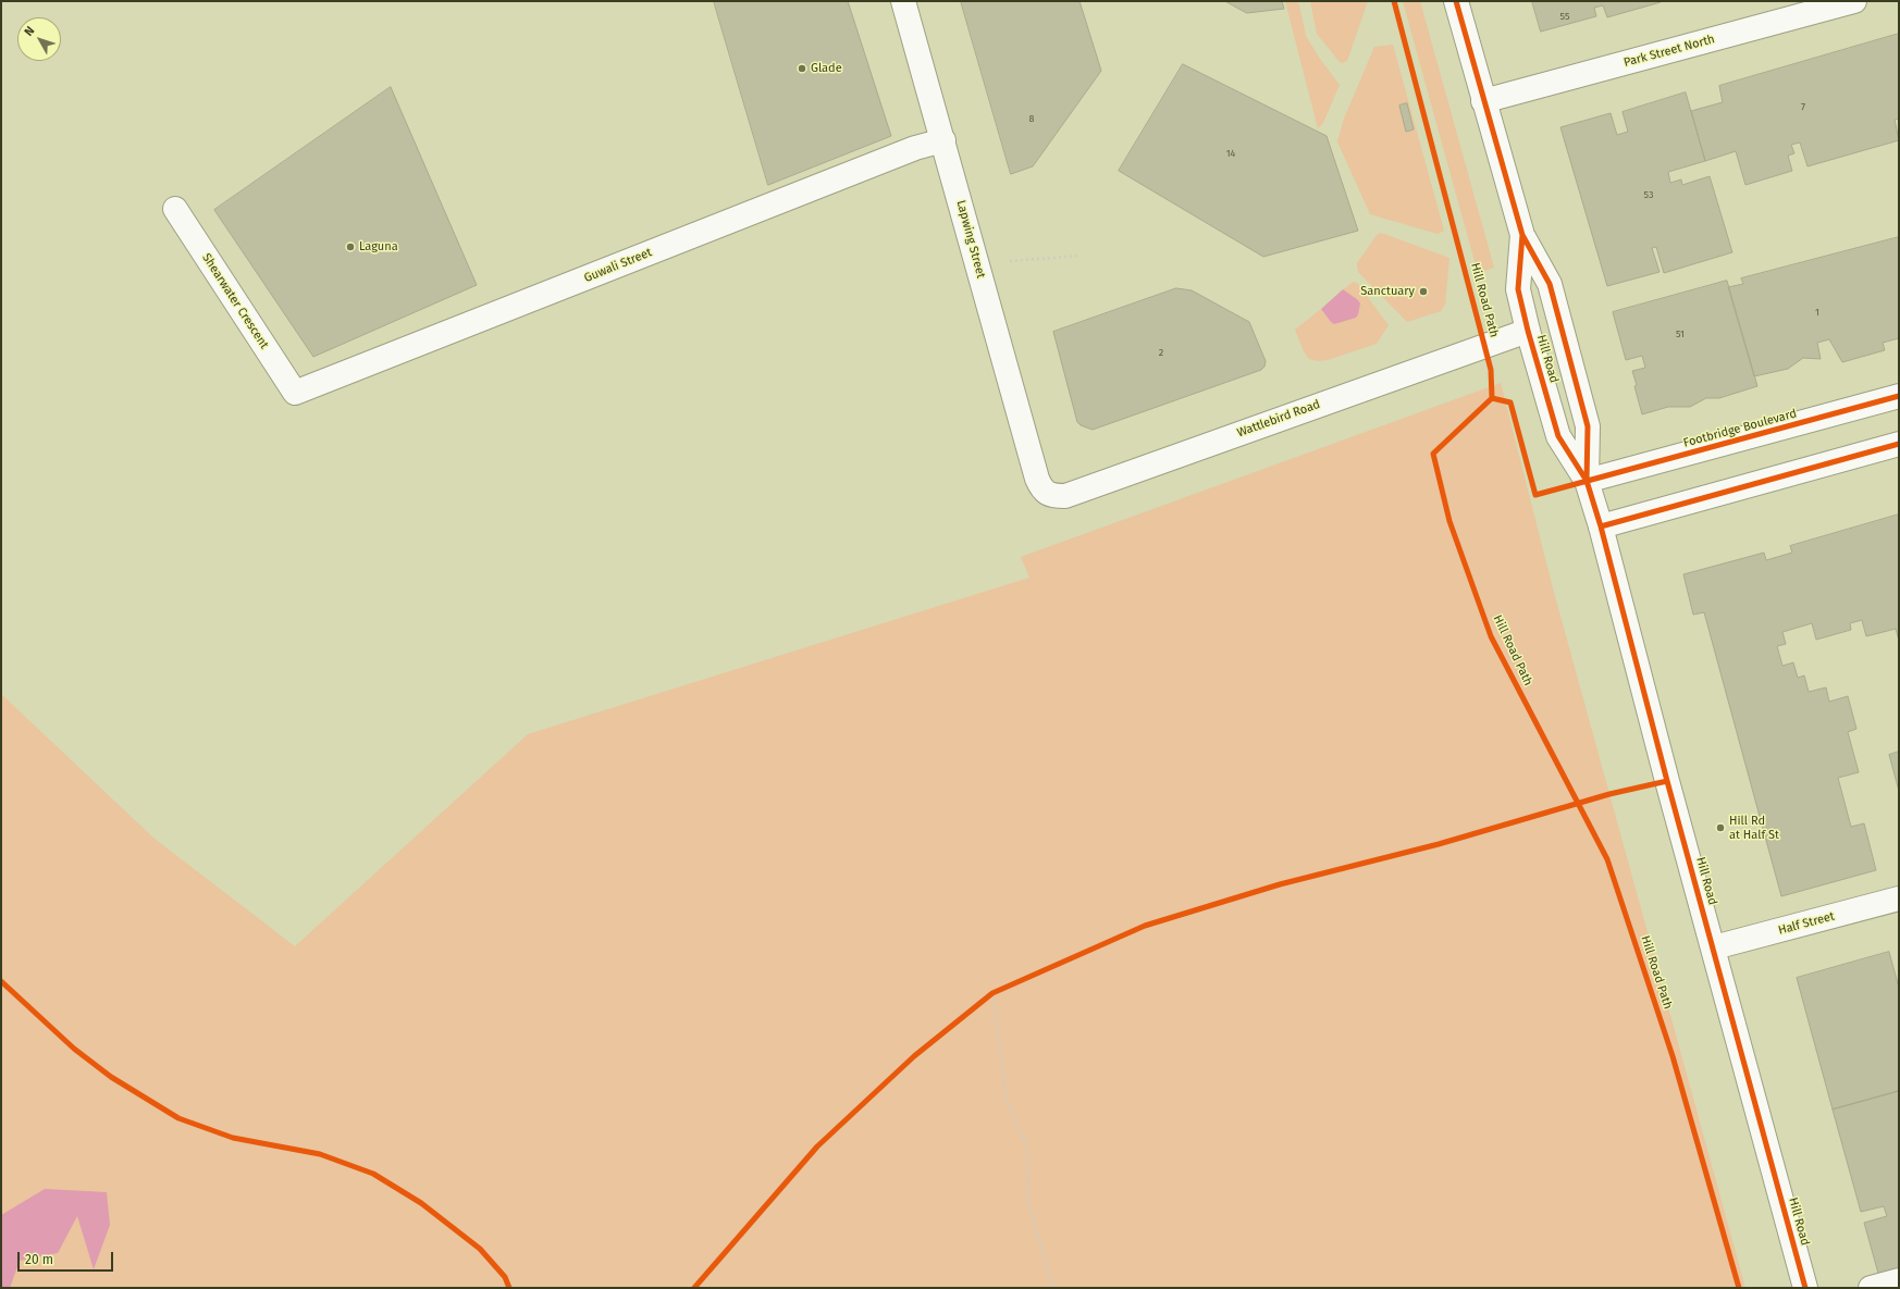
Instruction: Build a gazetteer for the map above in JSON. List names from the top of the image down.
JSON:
{
  "streets": {
    "street": [
      "Park Street North",
      "Lapwing Street",
      "Guwali Street",
      "Shearwater Crescent",
      "Hill Road",
      "Wattlebird Road",
      "Footbridge Boulevard",
      "Half Street"
    ],
    "cycle path": ["Hill Road Path"]
  },
  "crossings": [
    ["Park Street North", "Hill Road"],
    ["Lapwing Street", "Guwali Street"],
    ["Lapwing Street", "Wattlebird Road"],
    ["Guwali Street", "Shearwater Crescent"],
    ["Hill Road", "Wattlebird Road"],
    ["Hill Road", "Footbridge Boulevard"],
    ["Hill Road", "Half Street"]
  ],
  "places": [
    "Glade",
    "Laguna",
    "Sanctuary",
    "Hill Rd at Half St"
  ],
  "house_numbers": [
    "55",
    "7",
    "8",
    "14",
    "53",
    "1",
    "51",
    "2"
  ],
  "scale_bar": "20 m",
  "north": "top left"
}
